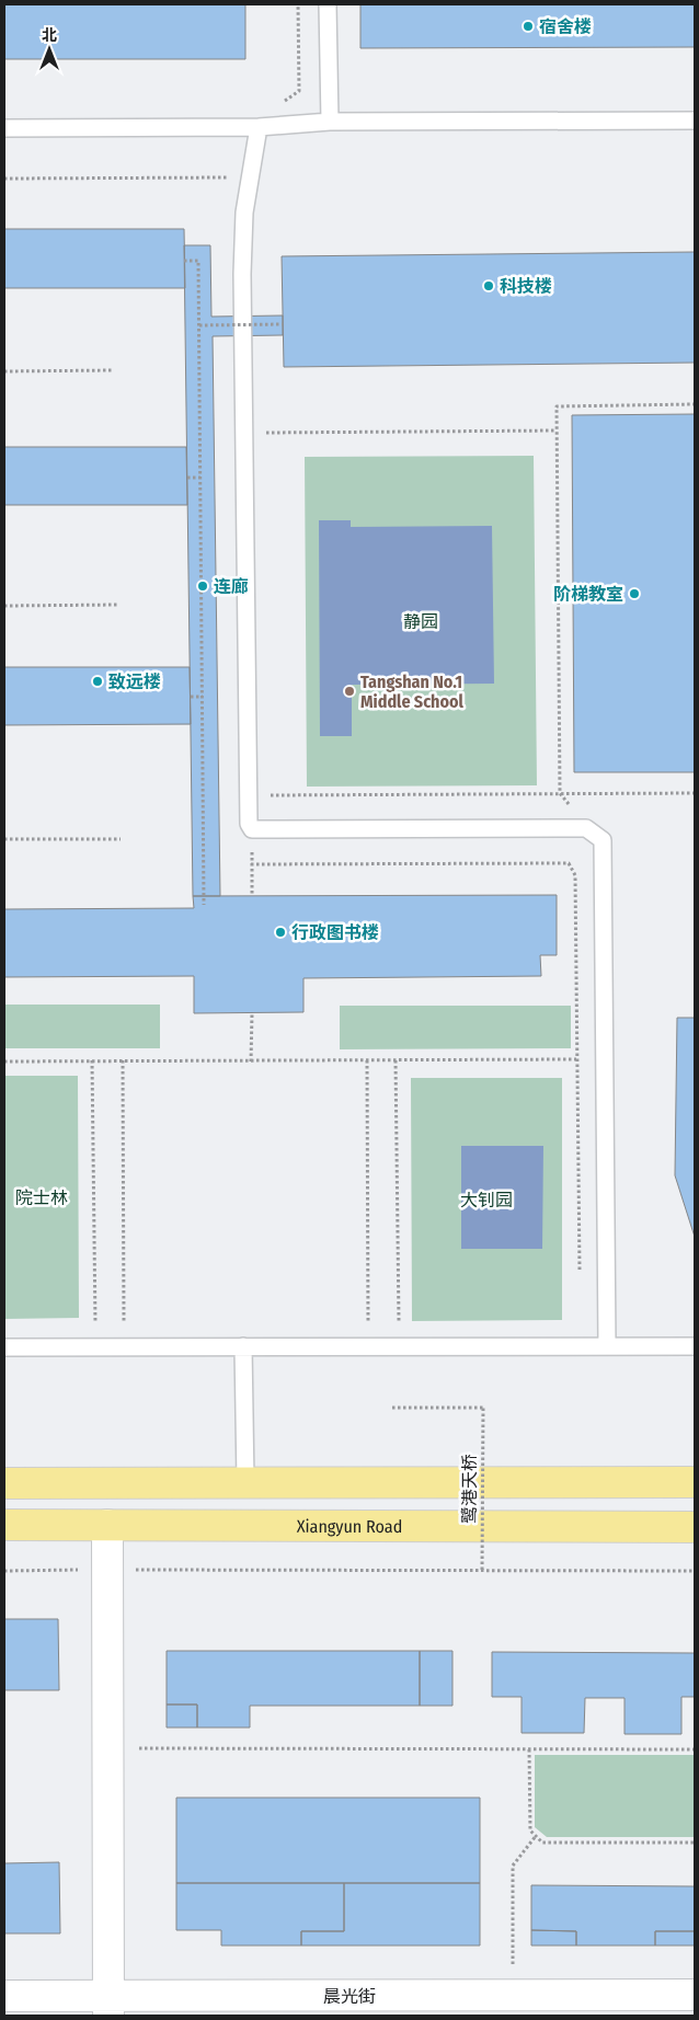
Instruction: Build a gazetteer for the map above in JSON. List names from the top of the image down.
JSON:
{
  "streets": {
    "main road": ["Xiangyun Road"],
    "street": ["晨光街"],
    "path": ["鹭港天桥"]
  },
  "parks": ["静园", "院士林", "大钊园"],
  "places": [
    "宿舍楼",
    "科技楼",
    "连廊",
    "阶梯教室",
    "致远楼",
    "Tangshan No.1 Middle School",
    "行政图书楼"
  ],
  "north": "top"
}
